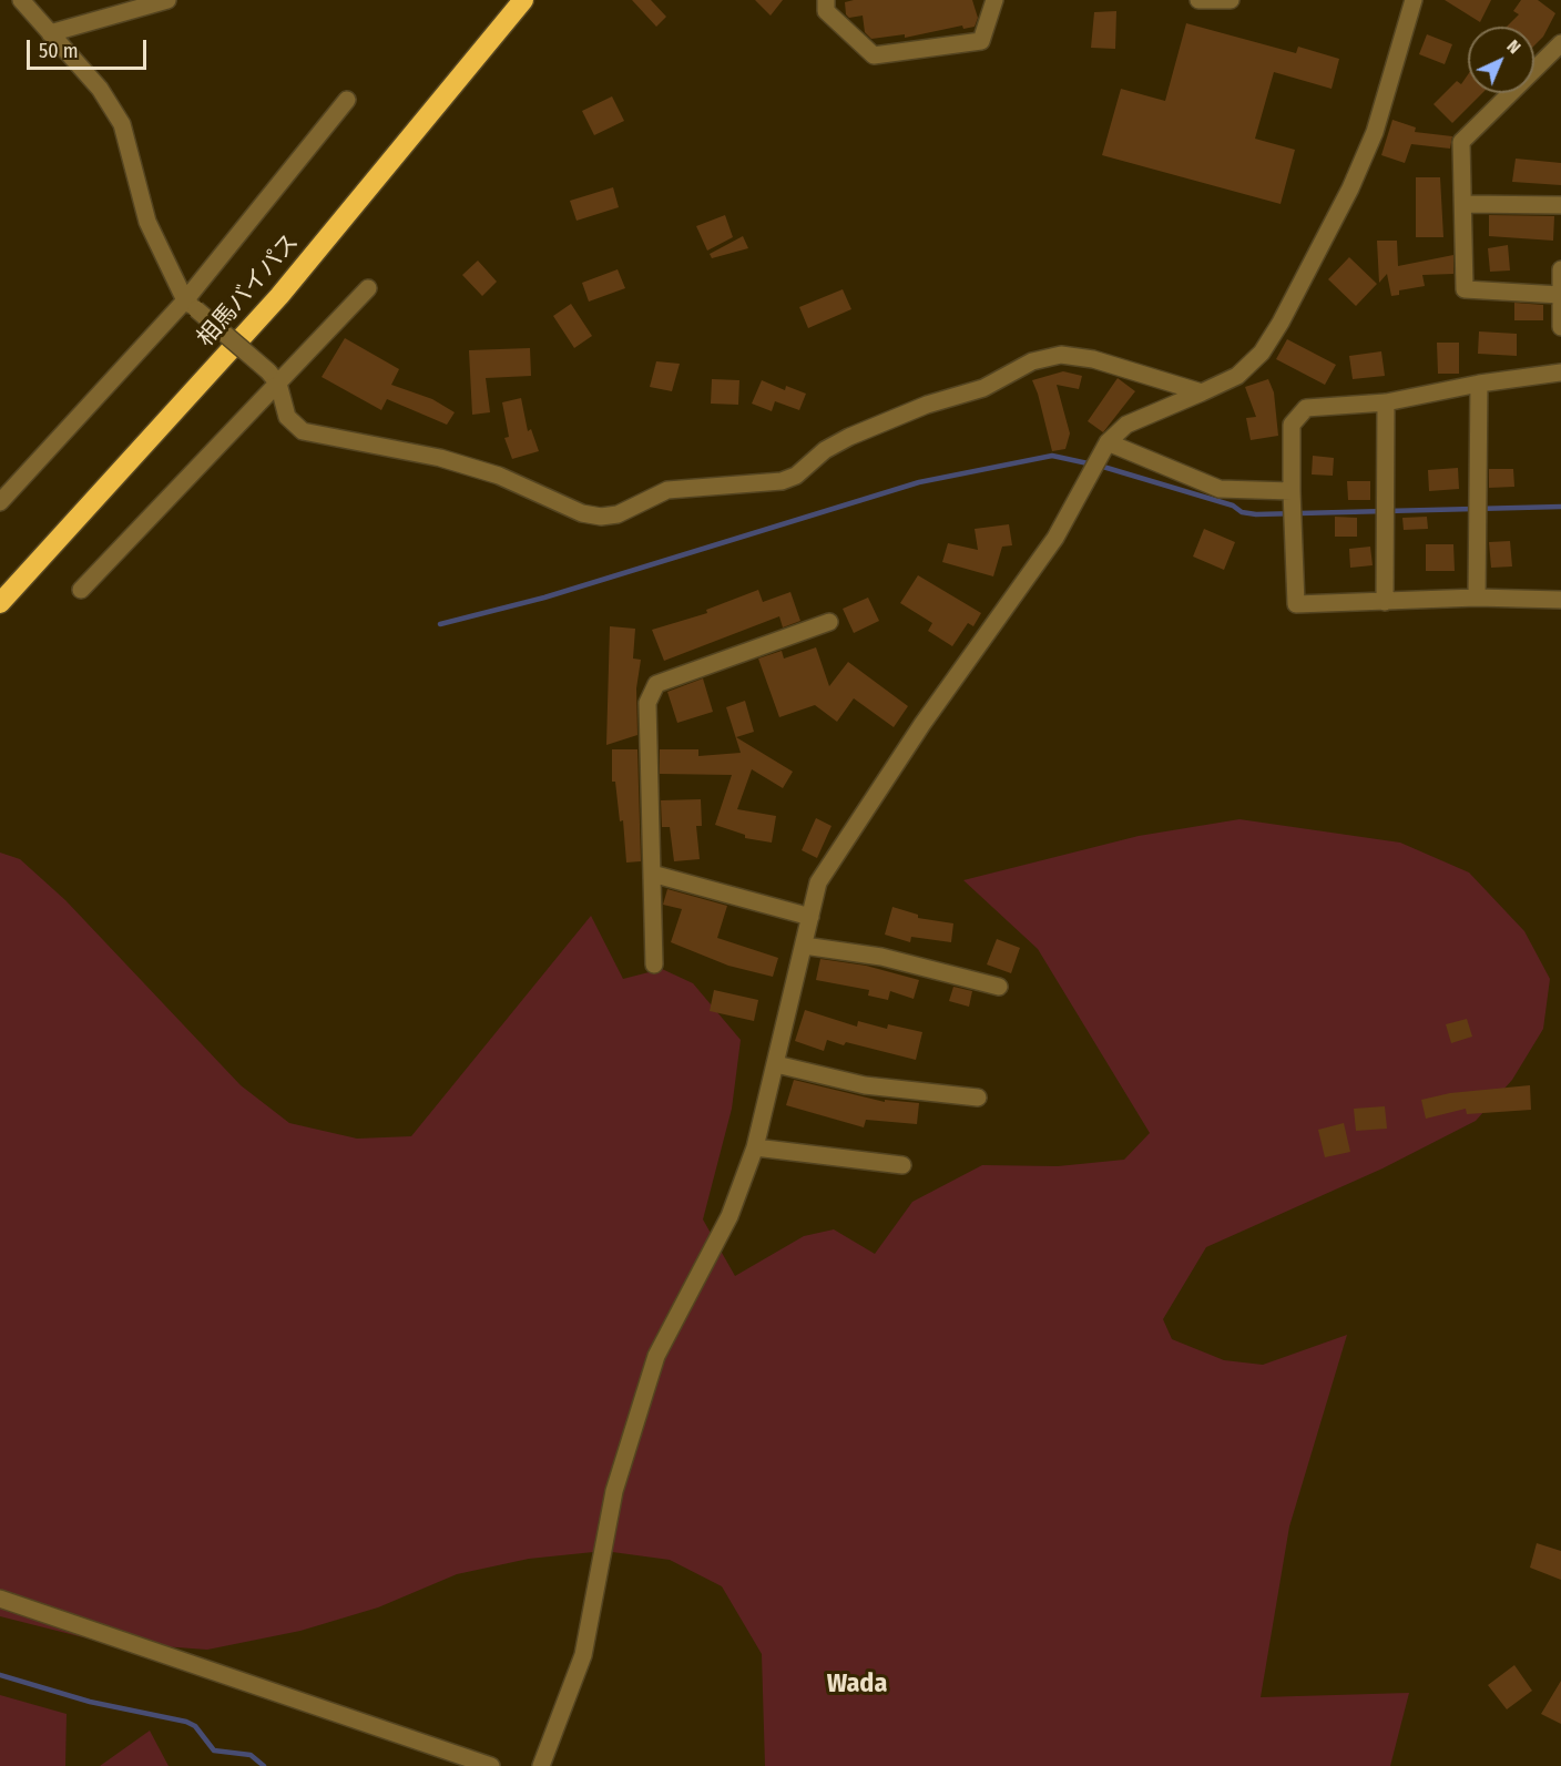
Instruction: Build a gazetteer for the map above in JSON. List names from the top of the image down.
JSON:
{
  "streets": {
    "highway": ["相馬バイパス"]
  },
  "districts": ["Wada"],
  "scale_bar": "50 m",
  "north": "top right"
}
